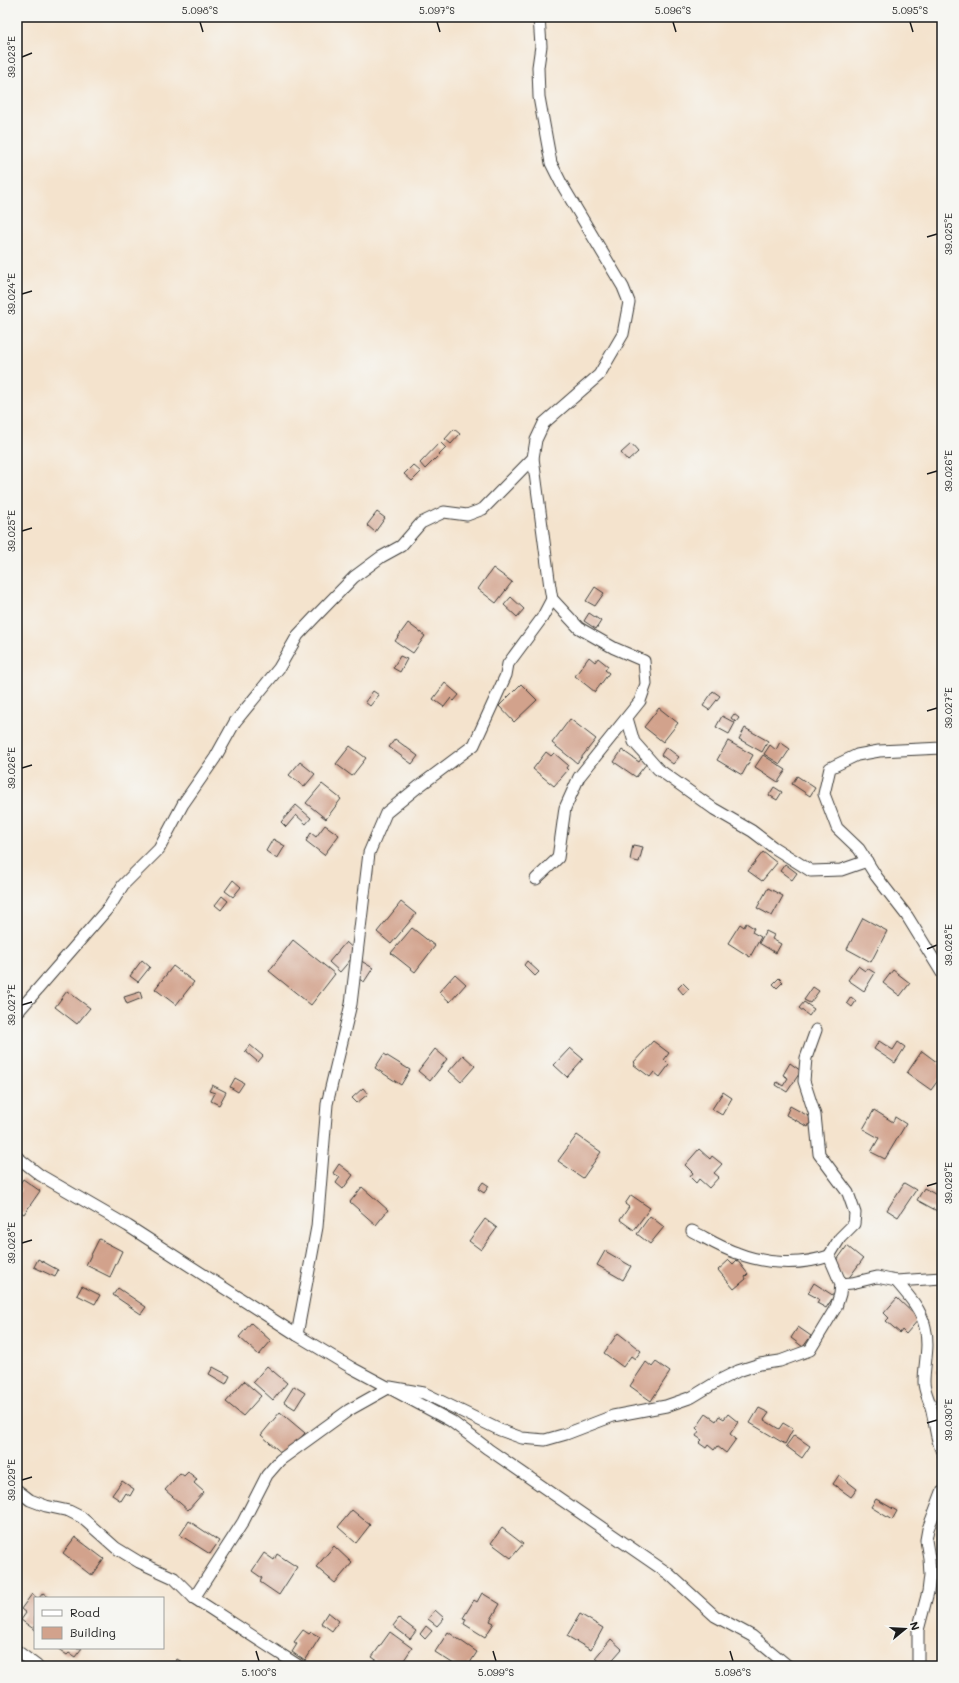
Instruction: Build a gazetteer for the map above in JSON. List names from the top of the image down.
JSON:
{
  "legend": ["Road", "Building"],
  "north": "right",
  "coordinates": [
    "5.098°S",
    "5.097°S",
    "5.096°S",
    "5.095°S",
    "39.023°E",
    "39.025°E",
    "39.024°E",
    "39.026°E",
    "39.027°E",
    "39.028°E",
    "39.029°E",
    "39.030°E",
    "5.100°S",
    "5.099°S"
  ]
}
